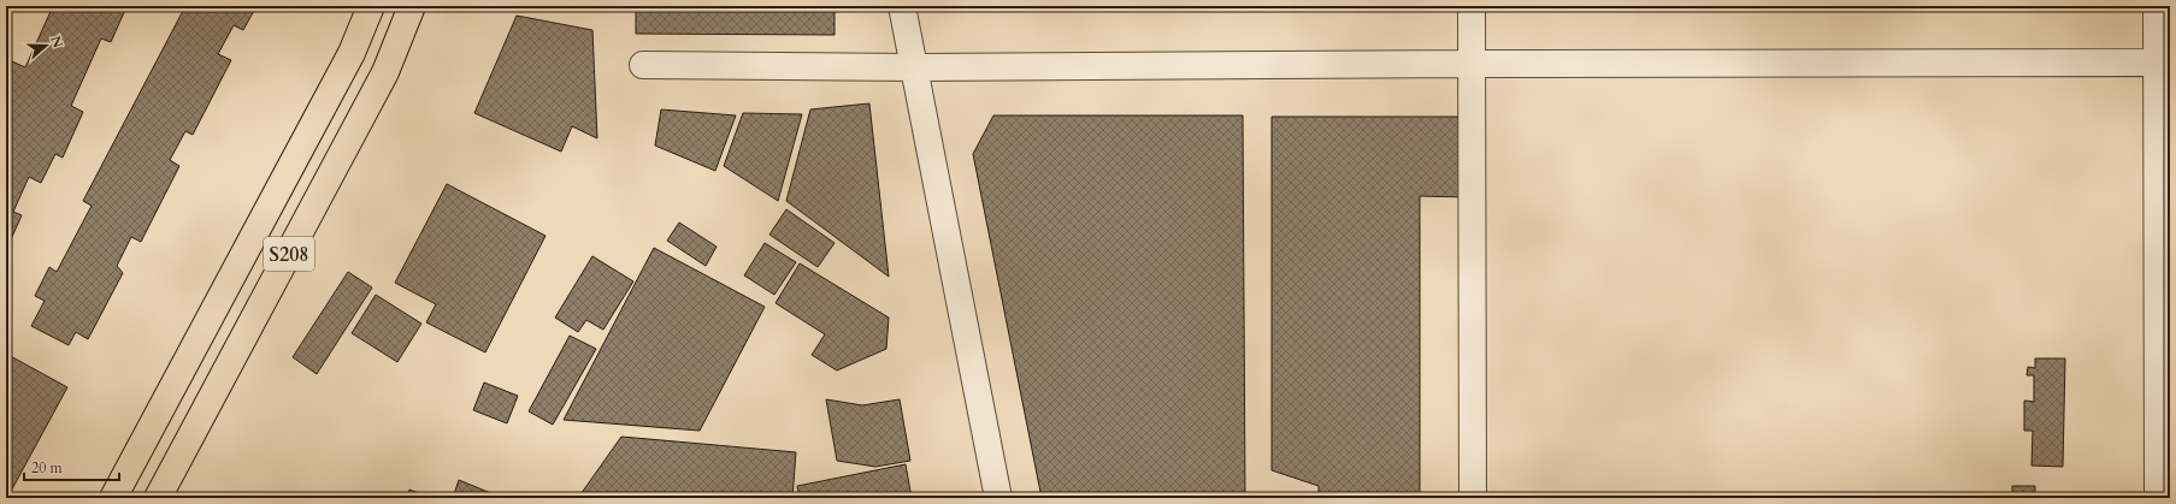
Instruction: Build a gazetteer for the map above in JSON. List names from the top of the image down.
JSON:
{
  "streets": {
    "main road": ["S208"]
  },
  "scale_bar": "20 m",
  "north": "right"
}
